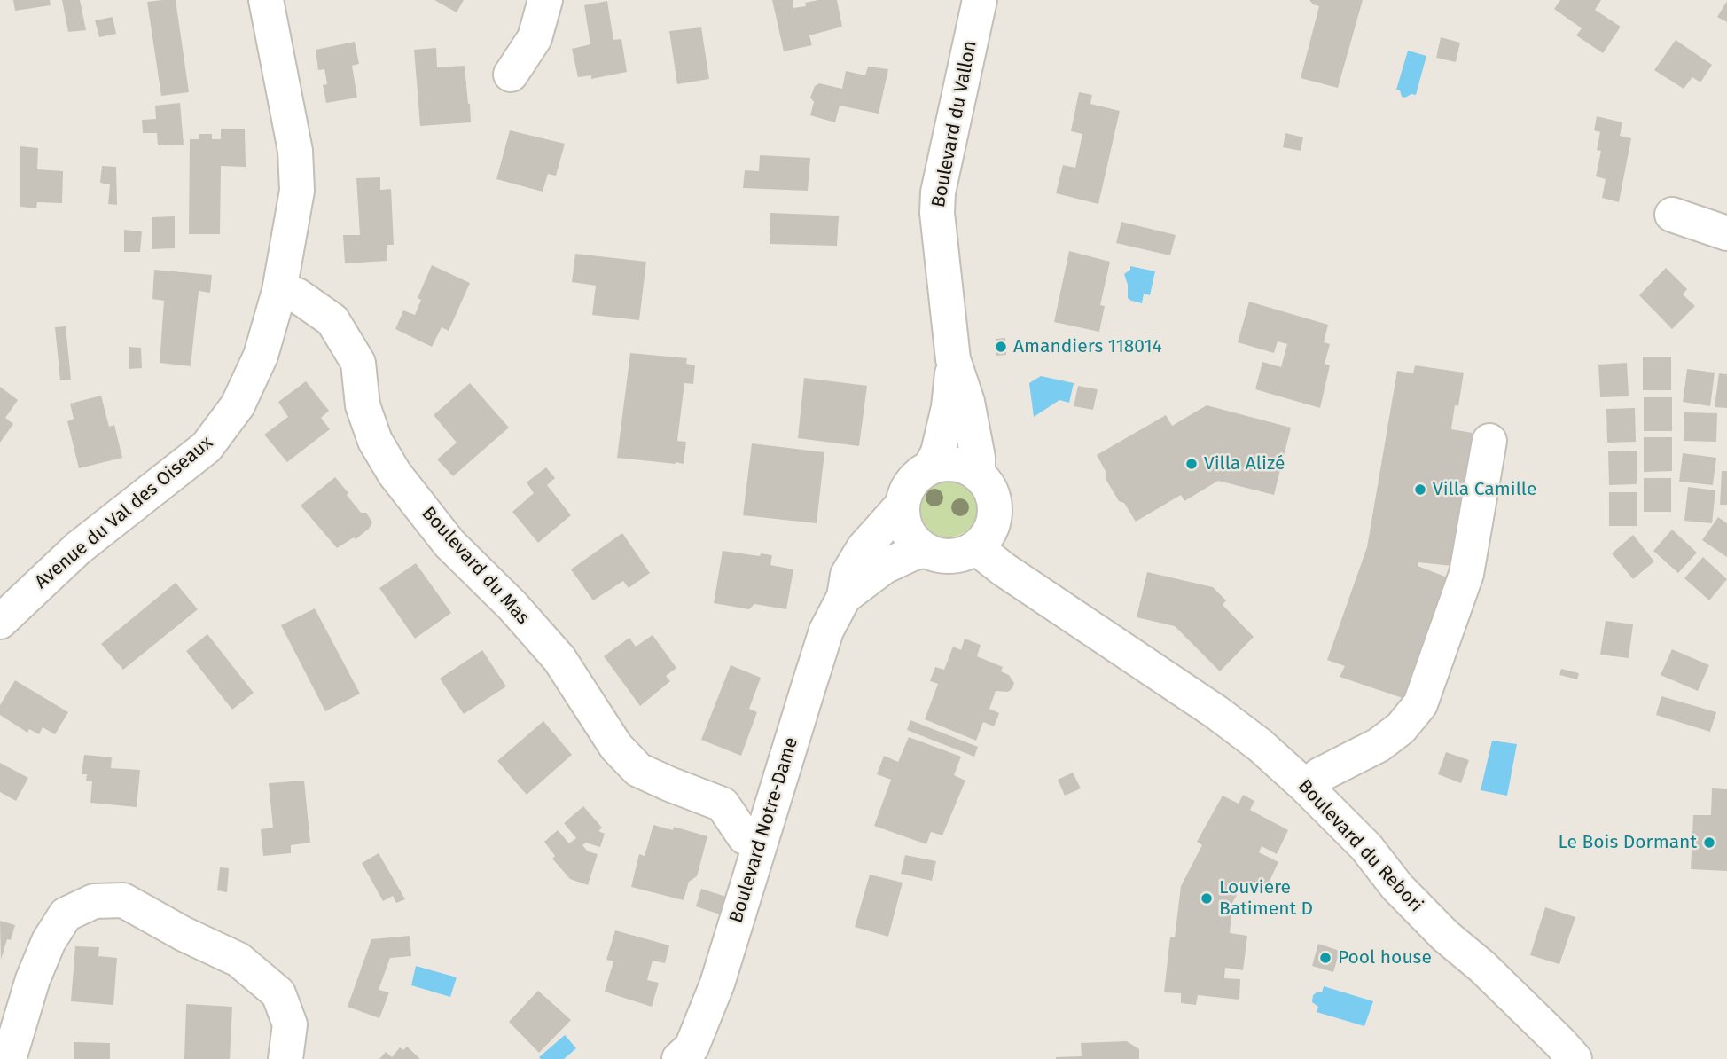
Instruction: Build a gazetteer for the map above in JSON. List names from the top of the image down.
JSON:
{
  "streets": {
    "street": [
      "Boulevard du Vallon",
      "Avenue du Val des Oiseaux",
      "Boulevard du Mas",
      "Boulevard Notre-Dame",
      "Boulevard du Rebori"
    ]
  },
  "crossings": [
    ["Boulevard du Vallon", "Boulevard Notre-Dame"],
    ["Boulevard du Vallon", "Boulevard du Rebori"],
    ["Avenue du Val des Oiseaux", "Boulevard du Mas"],
    ["Boulevard Notre-Dame", "Boulevard du Rebori"]
  ],
  "places": [
    "Amandiers 118014",
    "Villa Alizé",
    "Villa Camille",
    "Le Bois Dormant",
    "Louviere Batiment D",
    "Pool house"
  ]
}
